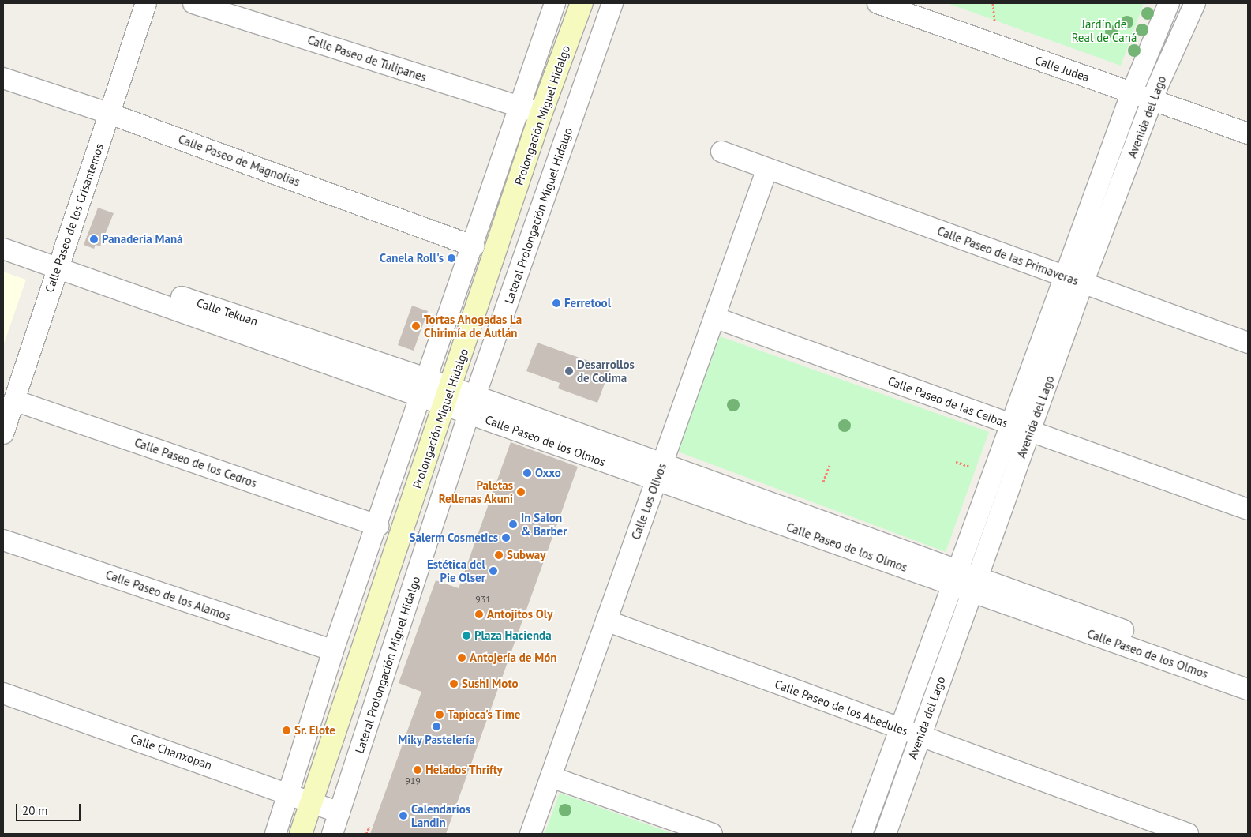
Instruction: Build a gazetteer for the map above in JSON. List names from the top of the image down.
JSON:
{
  "streets": {
    "main road": ["Prolongación Miguel Hidalgo"],
    "street": [
      "Calle Paseo de Tulipanes",
      "Calle Judea",
      "Avenida del Lago",
      "Calle Paseo de Magnolias",
      "Lateral Prolongación Miguel Hidalgo",
      "Calle Paseo de los Crisantemos",
      "Calle Paseo de las Primaveras",
      "Calle Tekuan",
      "Calle Paseo de las Ceibas",
      "Calle Paseo de los Olmos",
      "Calle Paseo de los Cedros",
      "Calle Los Olivos",
      "Calle Paseo de los Alamos",
      "Calle Paseo de los Abedules",
      "Calle Chanxopan"
    ]
  },
  "crossings": [
    ["Calle Paseo de Tulipanes", "Prolongación Miguel Hidalgo"],
    ["Calle Judea", "Avenida del Lago"],
    ["Prolongación Miguel Hidalgo", "Calle Tekuan"],
    ["Prolongación Miguel Hidalgo", "Calle Paseo de los Olmos"],
    ["Prolongación Miguel Hidalgo", "Calle Chanxopan"],
    ["Avenida del Lago", "Calle Paseo de las Primaveras"],
    ["Avenida del Lago", "Calle Paseo de las Ceibas"],
    ["Avenida del Lago", "Calle Paseo de los Olmos"],
    ["Avenida del Lago", "Calle Paseo de los Abedules"],
    ["Calle Paseo de Magnolias", "Calle Paseo de los Crisantemos"],
    ["Lateral Prolongación Miguel Hidalgo", "Calle Paseo de los Olmos"],
    ["Lateral Prolongación Miguel Hidalgo", "Calle Chanxopan"],
    ["Calle Paseo de los Crisantemos", "Calle Tekuan"],
    ["Calle Paseo de los Crisantemos", "Calle Paseo de los Cedros"],
    ["Calle Paseo de las Primaveras", "Calle Los Olivos"],
    ["Calle Tekuan", "Calle Paseo de los Olmos"],
    ["Calle Paseo de las Ceibas", "Calle Los Olivos"],
    ["Calle Paseo de los Olmos", "Calle Los Olivos"],
    ["Calle Los Olivos", "Calle Paseo de los Abedules"]
  ],
  "parks": ["Jardín de Real de Caná"],
  "places": [
    "Panadería Maná",
    "Canela Roll's",
    "Ferretool",
    "Tortas Ahogadas La Chirimía de Autlán",
    "Desarrollos de Colima",
    "Oxxo",
    "Paletas Rellenas Akuni",
    "In Salon & Barber",
    "Salerm Cosmetics",
    "Subway",
    "Estética del Pie Olser",
    "Antojitos Oly",
    "Plaza Hacienda",
    "Antojería de Món",
    "Sushi Moto",
    "Tapioca's Time",
    "Miky Pastelería",
    "Sr. Elote",
    "Helados Thrifty",
    "Calendarios Landin"
  ],
  "house_numbers": ["931", "919"],
  "scale_bar": "20 m"
}
